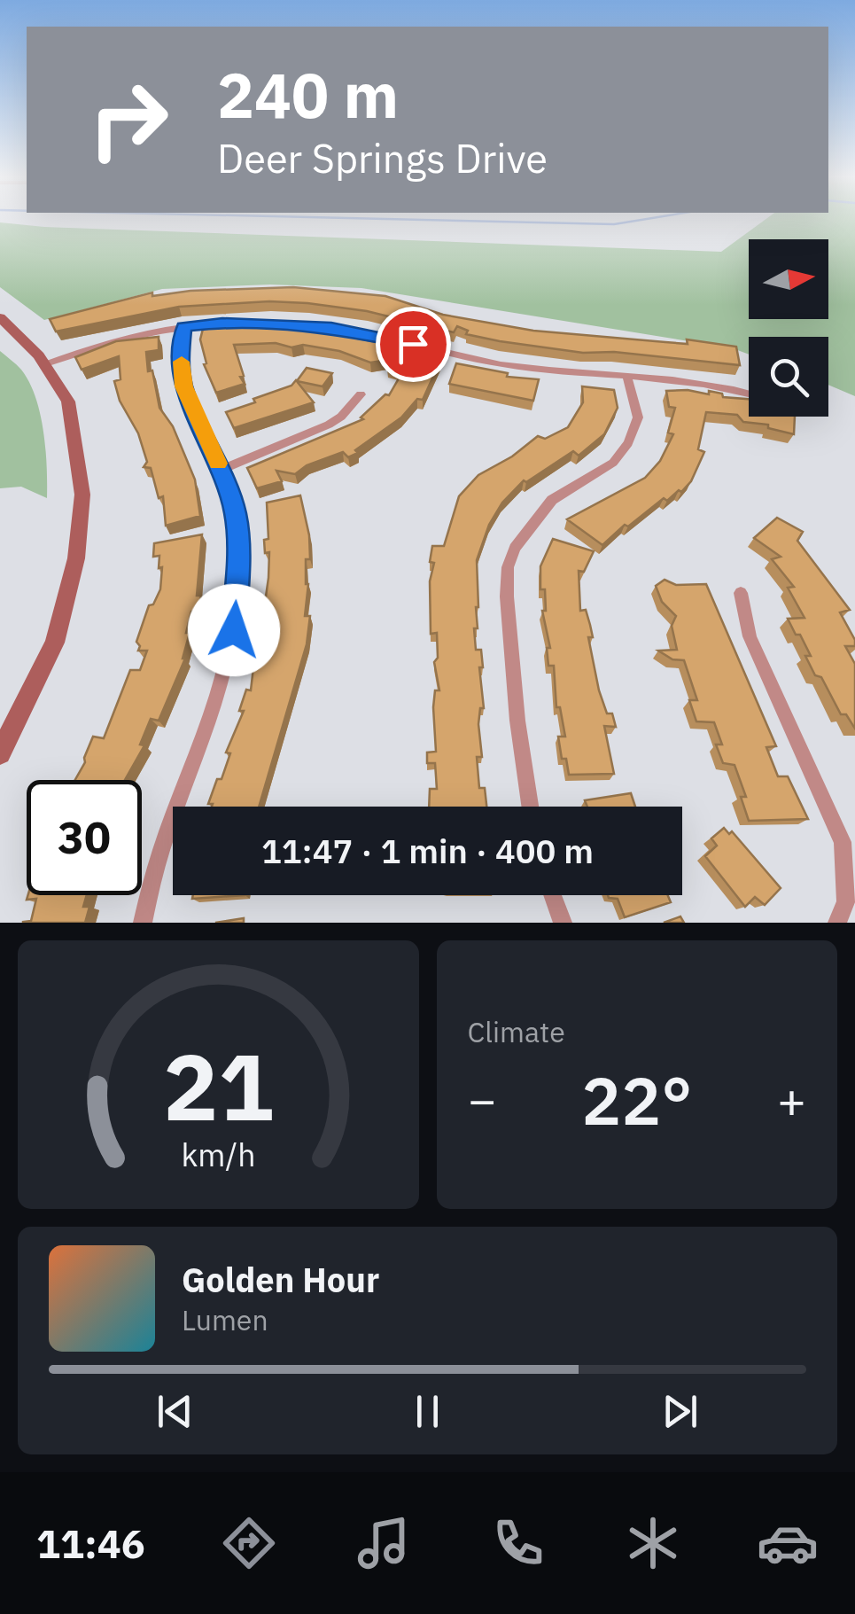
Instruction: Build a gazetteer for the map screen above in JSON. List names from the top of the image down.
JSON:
{
  "north": "right",
  "page": {
    "turn": ["240 m", "Deer Springs Drive"],
    "limit": "30",
    "trip": "11:47 · 1 min · 400 m",
    "tile": "Climate",
    "heat": ["−", "22°", "+"],
    "song": ["Golden Hour", "Lumen"],
    "tabs": "11:46",
    "gauge": ["21", "km/h"]
  }
}
